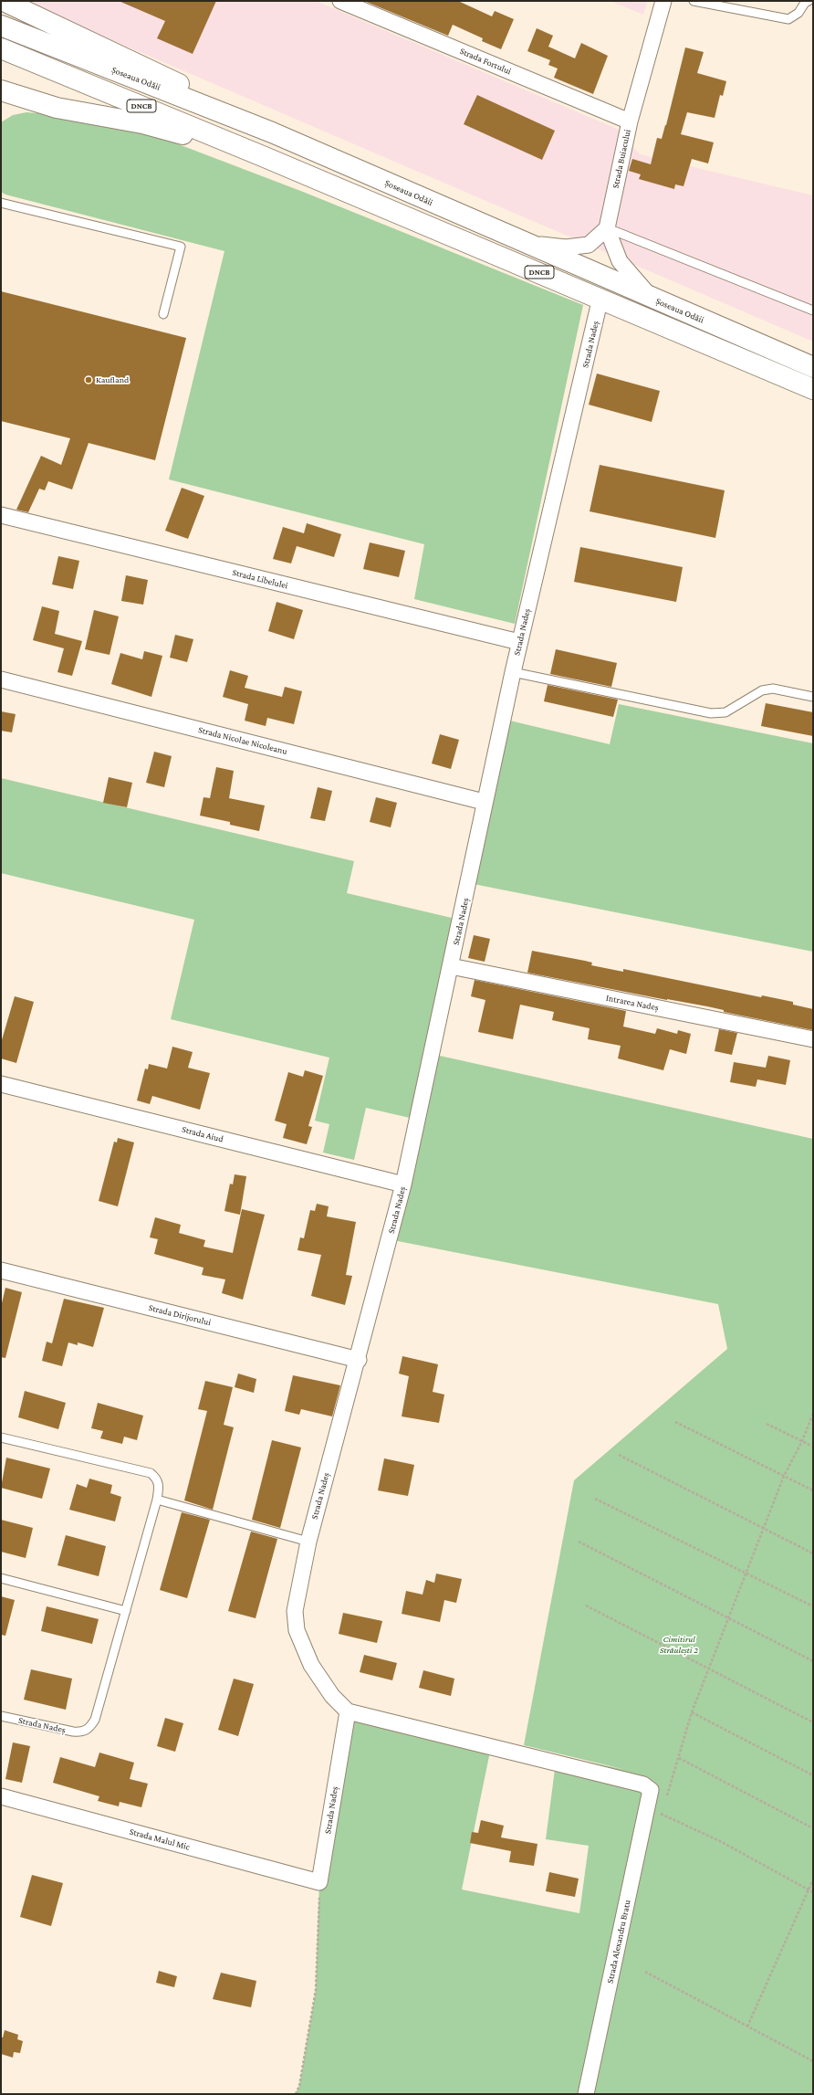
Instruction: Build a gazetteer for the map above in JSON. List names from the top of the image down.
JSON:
{
  "streets": {
    "main road": ["Șoseaua Odăii", "DNCB"],
    "street": [
      "Strada Fortului",
      "Strada Buiacului",
      "Strada Nadeș",
      "Strada Libelulei",
      "Strada Nicolae Nicoleanu",
      "Intrarea Nadeș",
      "Strada Aiud",
      "Strada Dirijorului",
      "Strada Malul Mic",
      "Strada Alexandru Bratu"
    ]
  },
  "crossings": [
    ["Strada Fortului", "Strada Buiacului"],
    ["DNCB", "Strada Nadeș"],
    ["Strada Nadeș", "Strada Libelulei"],
    ["Strada Nadeș", "Strada Nicolae Nicoleanu"],
    ["Strada Nadeș", "Intrarea Nadeș"],
    ["Strada Nadeș", "Strada Aiud"],
    ["Strada Nadeș", "Strada Dirijorului"],
    ["Strada Nadeș", "Strada Malul Mic"],
    ["Strada Nadeș", "Strada Alexandru Bratu"]
  ],
  "parks": ["Cimitirul Străulești 2"],
  "places": ["Kaufland"]
}
